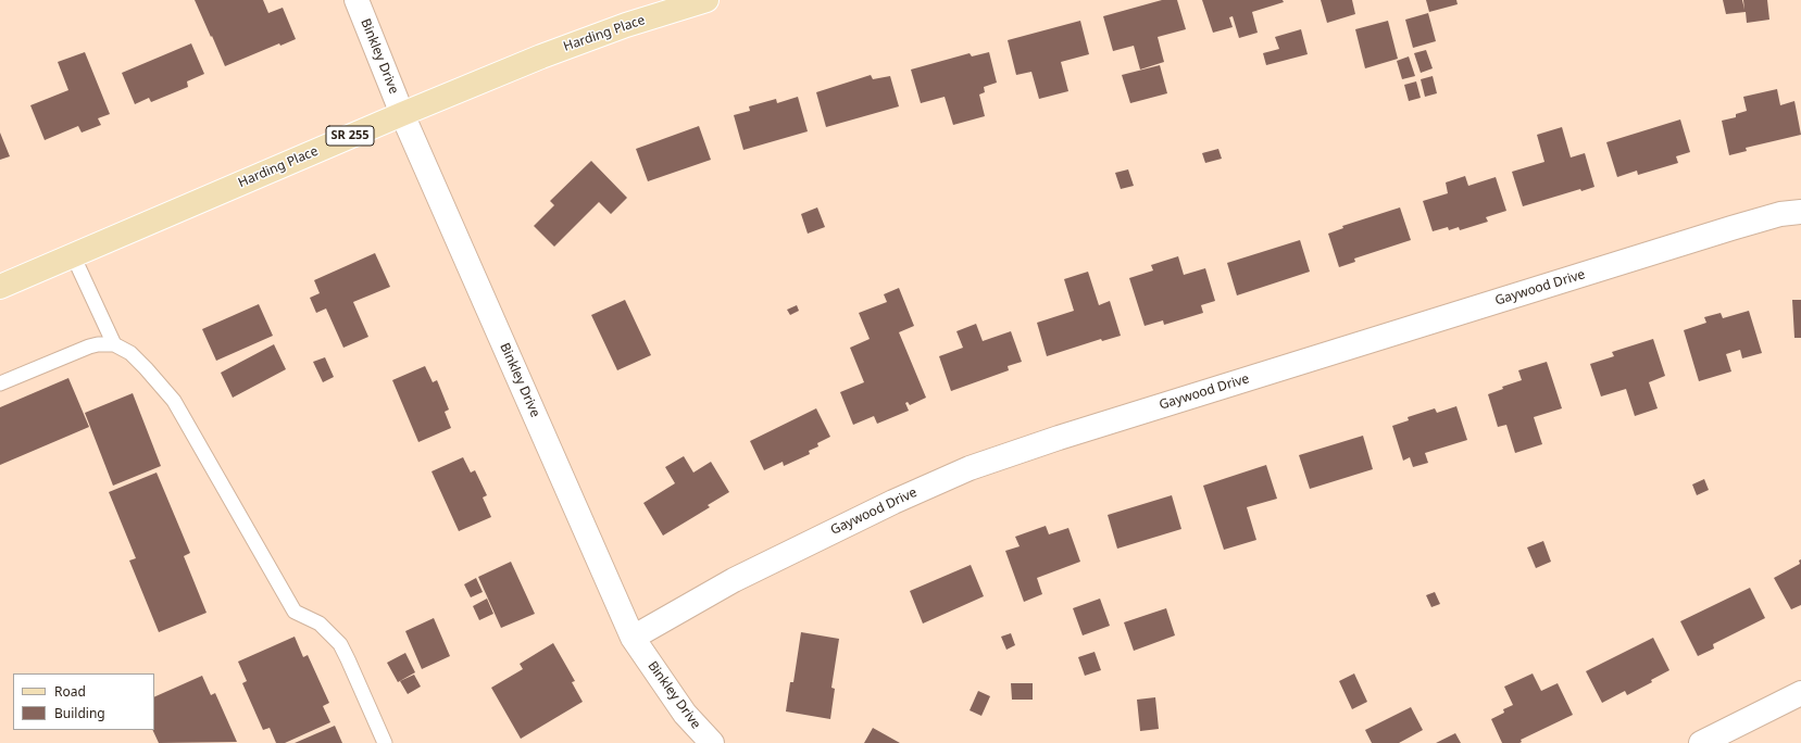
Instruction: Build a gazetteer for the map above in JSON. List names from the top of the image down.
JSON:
{
  "streets": {
    "main road": ["Harding Place", "SR 255"],
    "street": ["Binkley Drive", "Gaywood Drive"]
  },
  "crossings": [
    ["Harding Place", "Binkley Drive"],
    ["Binkley Drive", "Gaywood Drive"]
  ],
  "legend": ["Road", "Building"]
}
